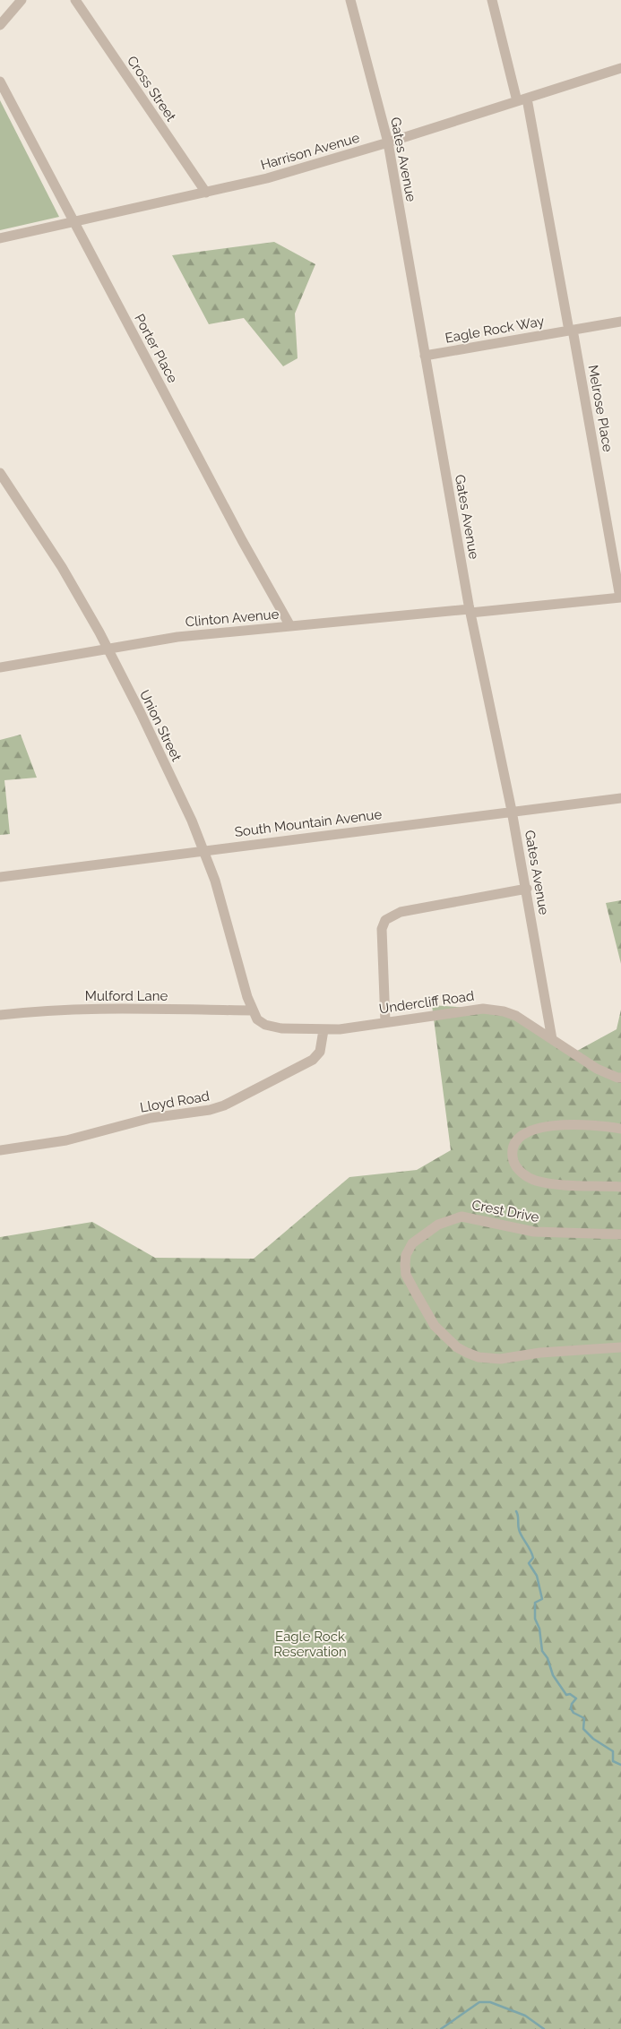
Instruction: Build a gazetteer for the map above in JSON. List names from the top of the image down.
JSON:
{
  "streets": {
    "street": [
      "Cross Street",
      "Harrison Avenue",
      "Gates Avenue",
      "Eagle Rock Way",
      "Porter Place",
      "Melrose Place",
      "Clinton Avenue",
      "Union Street",
      "South Mountain Avenue",
      "Mulford Lane",
      "Undercliff Road",
      "Lloyd Road",
      "Crest Drive"
    ]
  },
  "crossings": [
    ["Cross Street", "Harrison Avenue"],
    ["Harrison Avenue", "Gates Avenue"],
    ["Harrison Avenue", "Porter Place"],
    ["Harrison Avenue", "Melrose Place"],
    ["Gates Avenue", "Eagle Rock Way"],
    ["Gates Avenue", "Clinton Avenue"],
    ["Gates Avenue", "South Mountain Avenue"],
    ["Gates Avenue", "Undercliff Road"],
    ["Eagle Rock Way", "Melrose Place"],
    ["Porter Place", "Clinton Avenue"],
    ["Melrose Place", "Clinton Avenue"],
    ["Clinton Avenue", "Union Street"],
    ["Union Street", "South Mountain Avenue"],
    ["Union Street", "Mulford Lane"],
    ["Union Street", "Undercliff Road"],
    ["Mulford Lane", "Undercliff Road"],
    ["Undercliff Road", "Lloyd Road"]
  ],
  "parks": ["Eagle Rock Reservation"]
}
